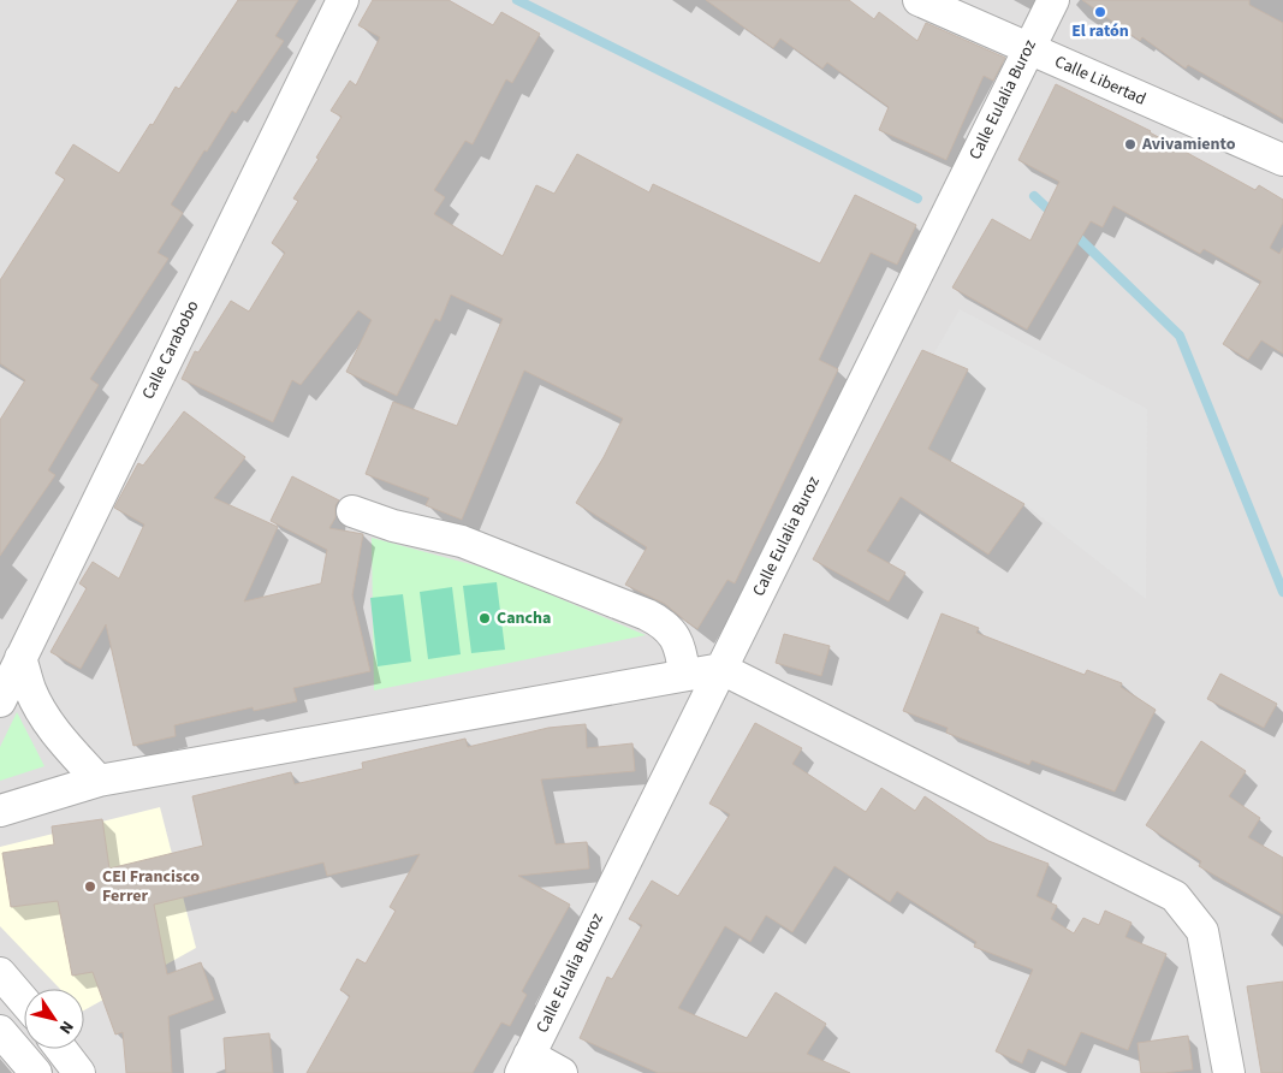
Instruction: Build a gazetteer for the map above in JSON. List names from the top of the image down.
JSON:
{
  "streets": {
    "street": ["Calle Libertad", "Calle Eulalia Buroz", "Calle Carabobo"]
  },
  "crossings": [
    ["Calle Libertad", "Calle Eulalia Buroz"]
  ],
  "places": [
    "El ratón",
    "Avivamiento",
    "Cancha",
    "CEI Francisco Ferrer"
  ],
  "north": "bottom right"
}
